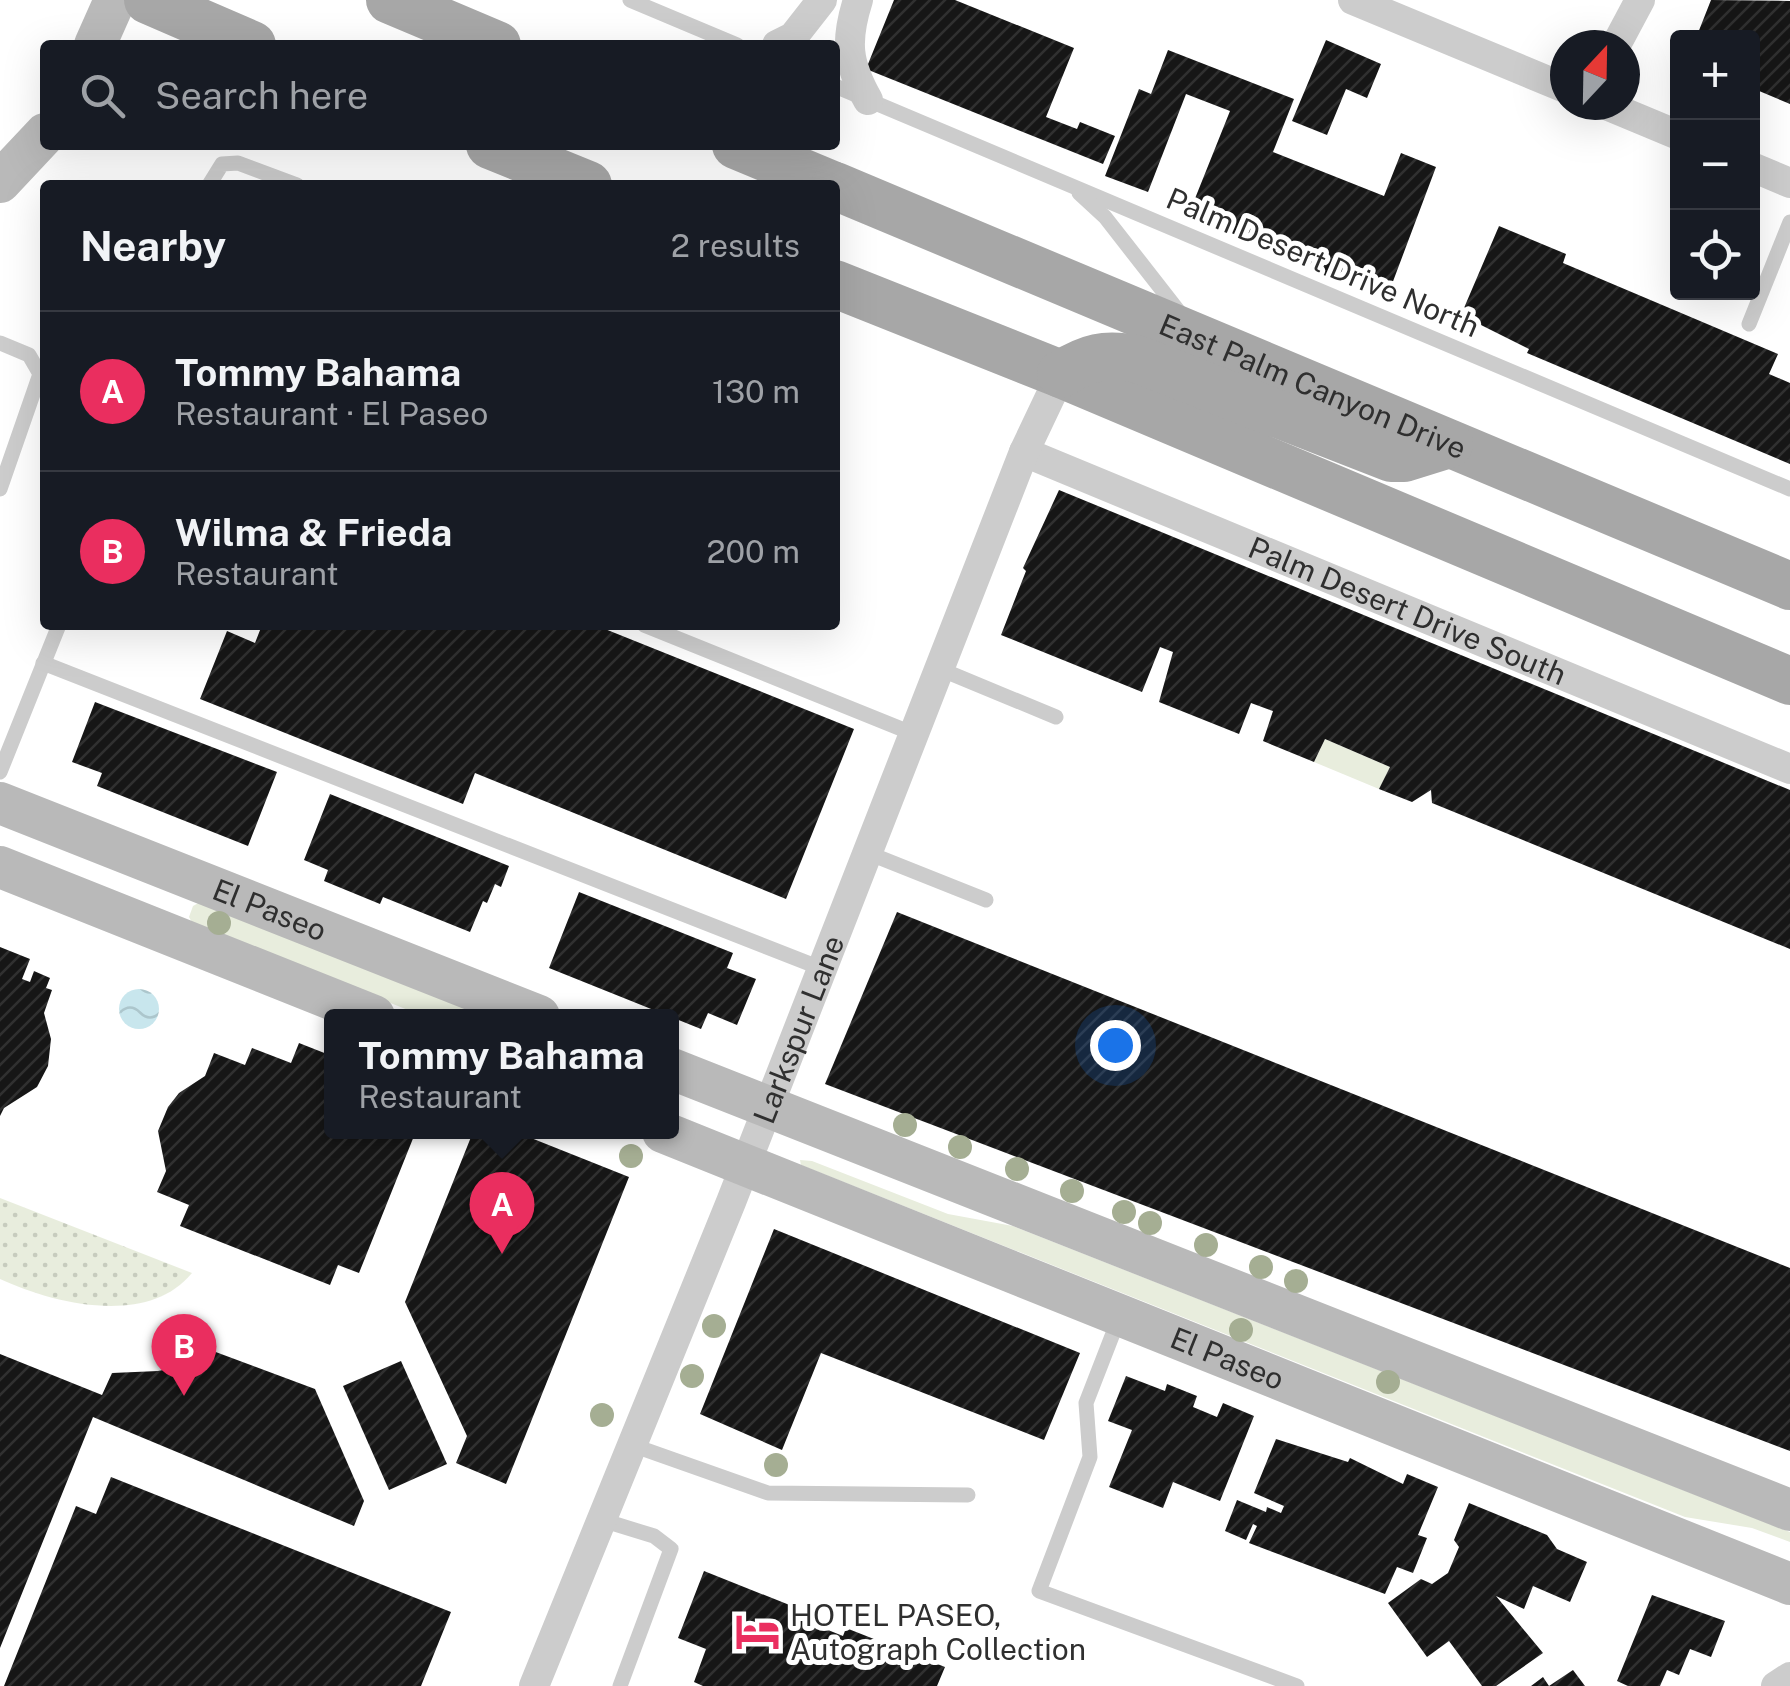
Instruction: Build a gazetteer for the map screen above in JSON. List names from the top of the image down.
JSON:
{
  "streets": {
    "main road": ["East Palm Canyon Drive"],
    "street": ["Palm Desert Drive South", "El Paseo", "Larkspur Lane"],
    "lane": ["Palm Desert Drive North"]
  },
  "crossings": [
    ["Palm Desert Drive South", "Larkspur Lane"],
    ["El Paseo", "Larkspur Lane"]
  ],
  "places": {
    "hotel": ["HOTEL PASEO, Autograph Collection"]
  },
  "north": "top",
  "page": {
    "map_buttons": ["+", "−"],
    "search": "Search here",
    "heading": ["Nearby", "2 results"],
    "list": [
      {
        "mark": "A",
        "name": "Tommy Bahama",
        "note": "Restaurant · El Paseo",
        "value": "130 m"
      },
      {
        "mark": "B",
        "name": "Wilma & Frieda",
        "note": "Restaurant",
        "value": "200 m"
      }
    ],
    "popup": ["Tommy Bahama", "Restaurant"],
    "pins": ["A", "B"]
  }
}
